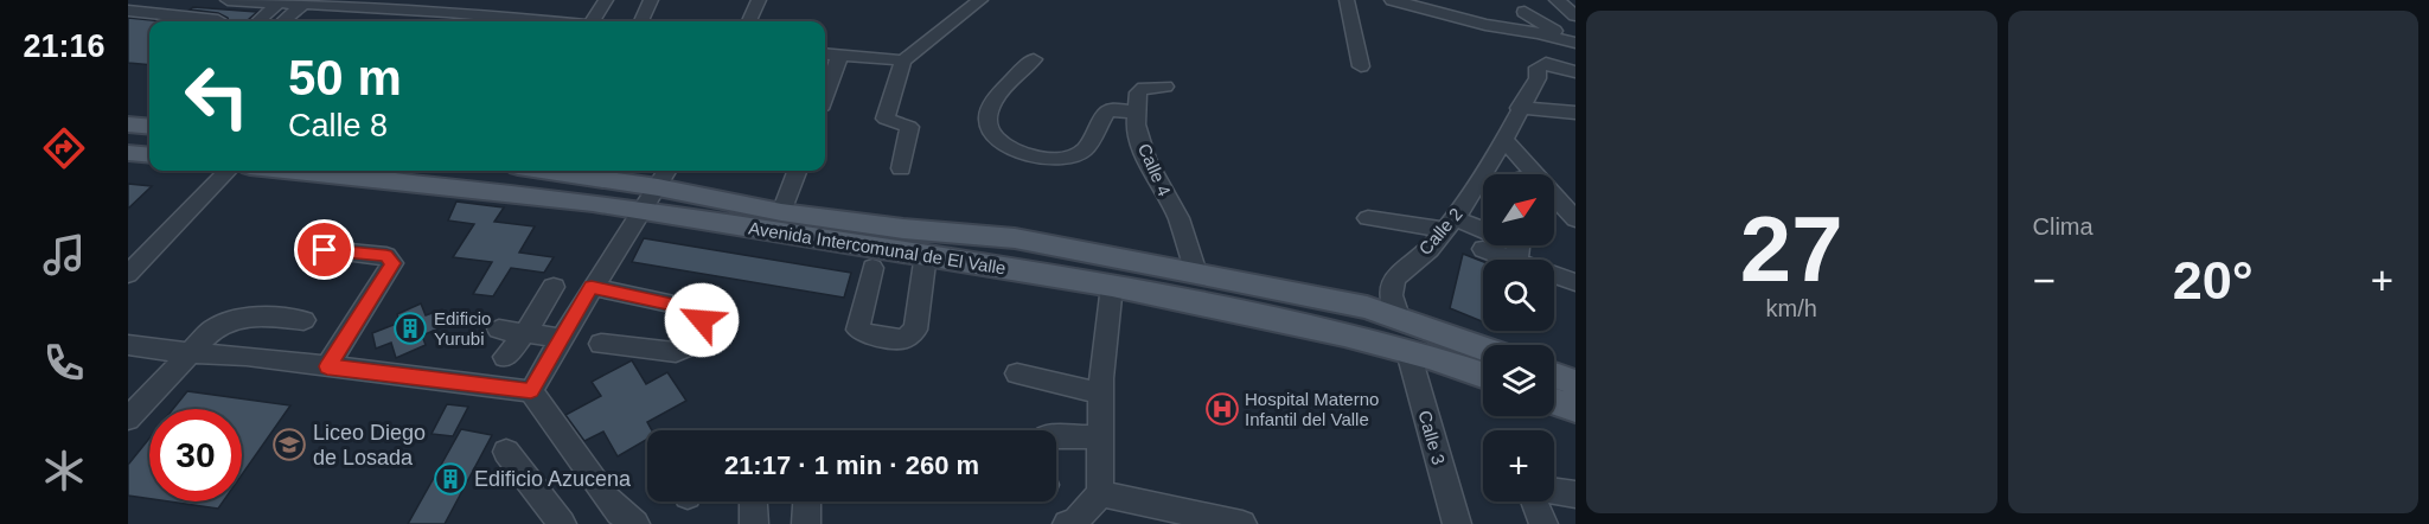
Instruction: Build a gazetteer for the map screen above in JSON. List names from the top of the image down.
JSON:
{
  "streets": {
    "main road": ["Avenida Intercomunal de El Valle"],
    "street": ["Calle 4", "Calle 2", "Calle 3"]
  },
  "crossings": [
    ["Calle 4", "Avenida Intercomunal de El Valle"],
    ["Calle 2", "Avenida Intercomunal de El Valle"],
    ["Avenida Intercomunal de El Valle", "Calle 3"]
  ],
  "places": {
    "building": ["Edificio Yurubi", "Edificio Azucena"],
    "hospital": ["Hospital Materno Infantil del Valle"],
    "school or university": ["Liceo Diego de Losada"]
  },
  "north": "top right",
  "page": {
    "tabs": "21:16",
    "tile": [
      ["27", "km/h"],
      "Clima"
    ],
    "turn": ["50 m", "Calle 8"],
    "map_buttons": "+",
    "heat": ["−", "20°", "+"],
    "limit": "30",
    "trip": "21:17 · 1 min · 260 m"
  }
}
